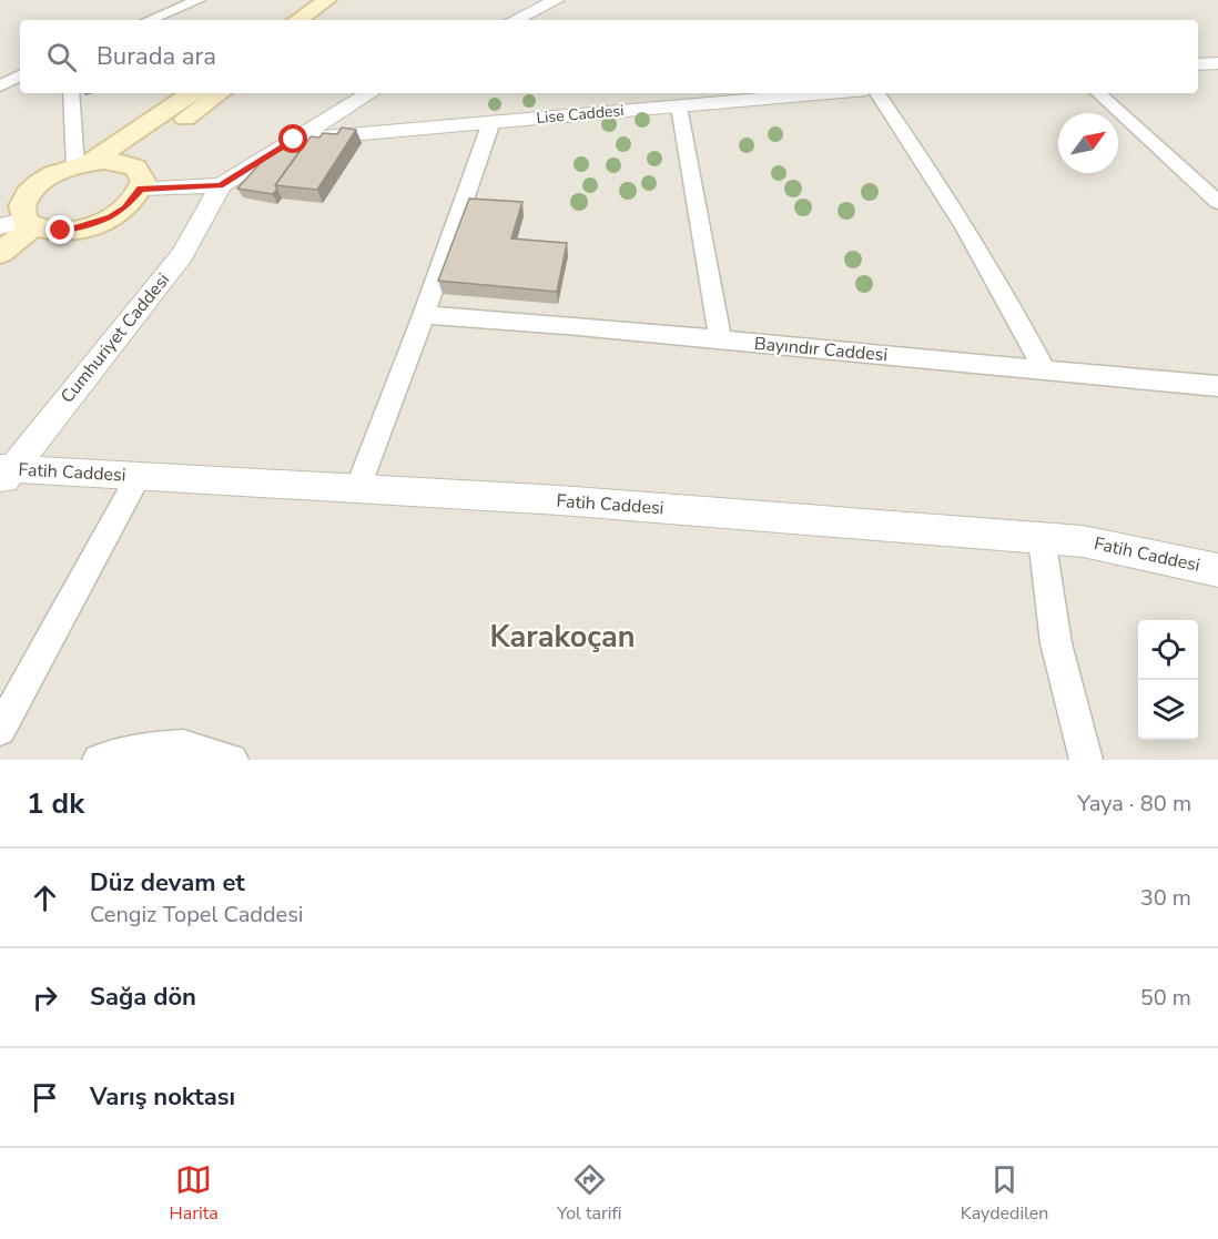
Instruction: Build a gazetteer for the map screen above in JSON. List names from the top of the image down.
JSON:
{
  "streets": {
    "street": [
      "Lise Caddesi",
      "Cumhuriyet Caddesi",
      "Bayındır Caddesi",
      "Fatih Caddesi"
    ]
  },
  "crossings": [
    ["Cumhuriyet Caddesi", "Fatih Caddesi"]
  ],
  "districts": ["Karakoçan"],
  "north": "top right",
  "page": {
    "search": "Burada ara",
    "heading": ["1 dk", "Yaya · 80 m"],
    "list": [
      ["Düz devam et", "Cengiz Topel Caddesi", "30 m"],
      ["Sağa dön", "50 m"],
      "Varış noktası"
    ],
    "nav": ["Harita", "Yol tarifi", "Kaydedilen"]
  }
}
